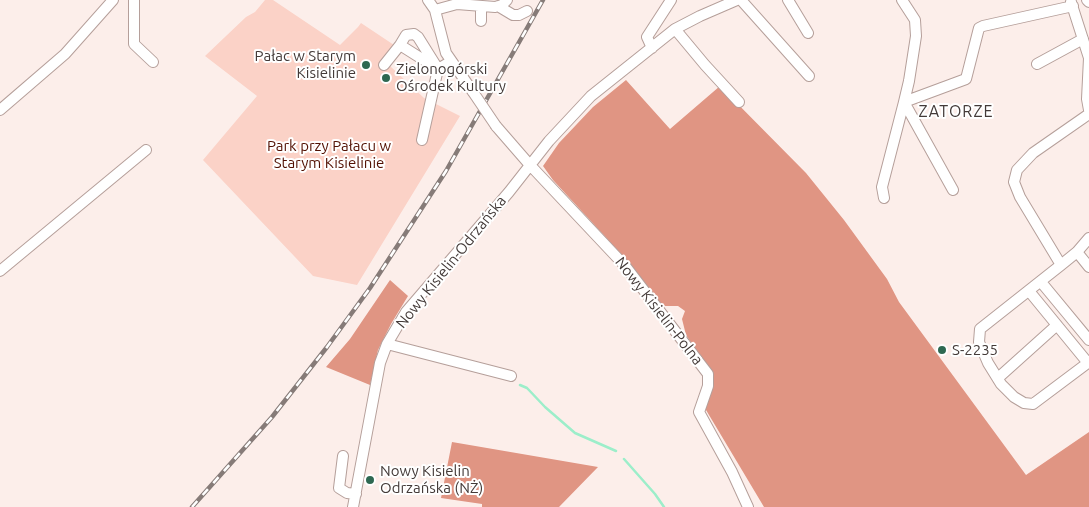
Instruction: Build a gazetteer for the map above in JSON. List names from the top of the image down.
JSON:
{
  "streets": {
    "street": ["Nowy Kisielin-Odrzańska", "Nowy Kisielin-Polna"]
  },
  "crossings": [
    ["Nowy Kisielin-Odrzańska", "Nowy Kisielin-Polna"]
  ],
  "districts": ["ZATORZE"],
  "parks": ["Park przy Pałacu w Starym Kisielinie"],
  "places": [
    "Pałac w Starym Kisielinie",
    "Zielonogórski Ośrodek Kultury",
    "S-2235",
    "Nowy Kisielin Odrzańska (NŻ)"
  ]
}
